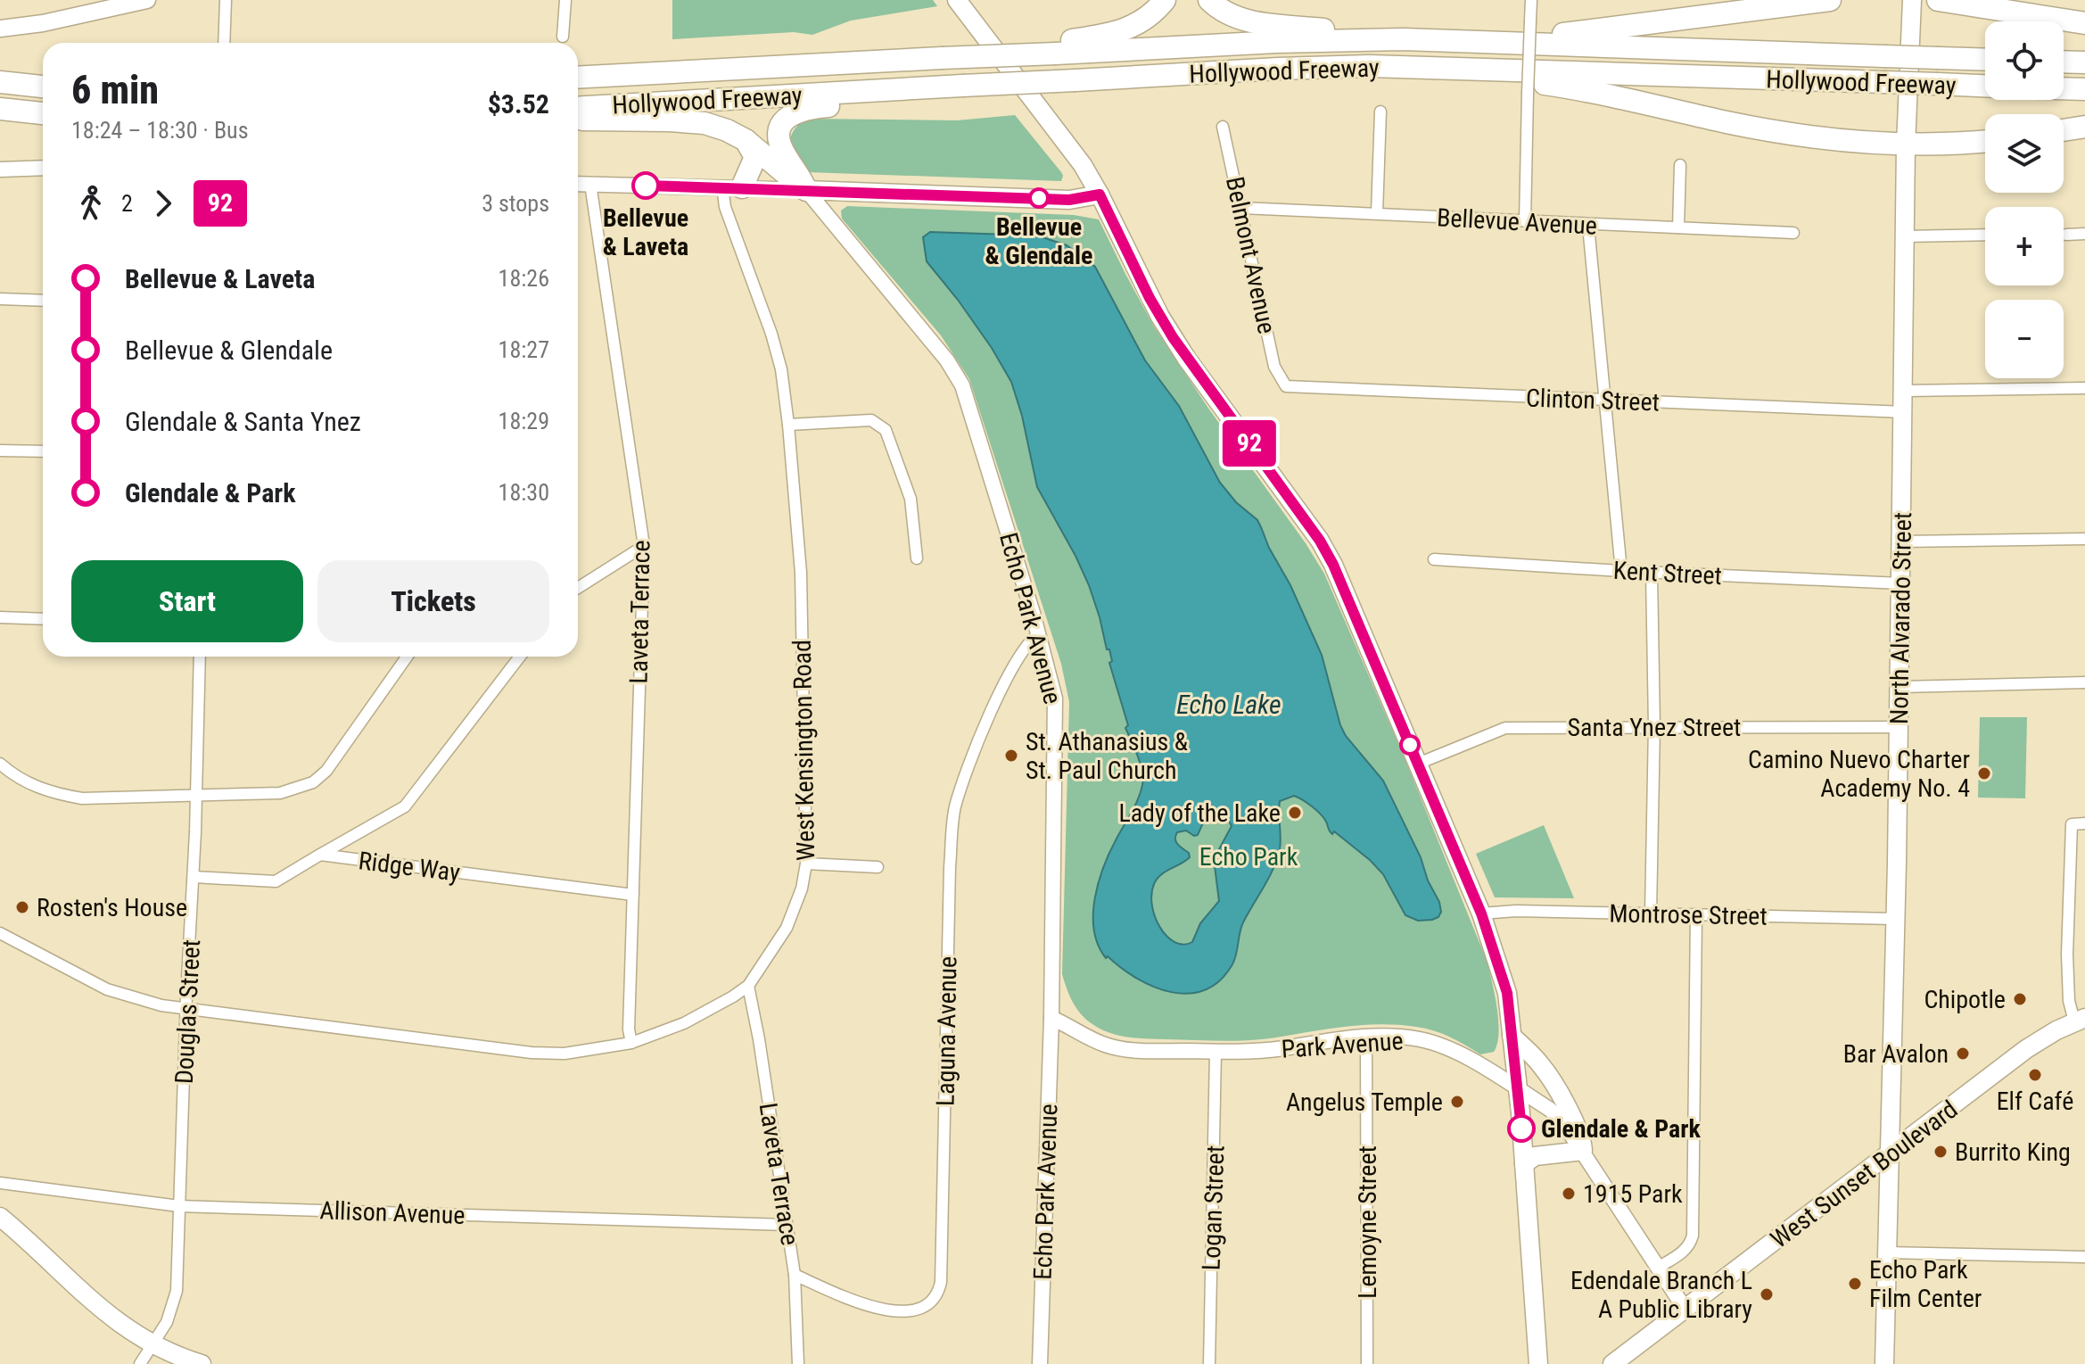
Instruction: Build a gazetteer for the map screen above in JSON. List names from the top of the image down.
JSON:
{
  "streets": {
    "highway": ["Hollywood Freeway"],
    "main road": ["North Alvarado Street", "West Sunset Boulevard"],
    "street": [
      "Bellevue Avenue",
      "Belmont Avenue",
      "Clinton Street",
      "Kent Street",
      "Laveta Terrace",
      "Echo Park Avenue",
      "Santa Ynez Street",
      "West Kensington Road",
      "Ridge Way",
      "Montrose Street",
      "Douglas Street",
      "Laguna Avenue",
      "Park Avenue",
      "Logan Street",
      "Allison Avenue",
      "Lemoyne Street"
    ]
  },
  "crossings": [
    ["Bellevue Avenue", "Belmont Avenue"],
    ["Belmont Avenue", "Clinton Street"],
    ["Clinton Street", "North Alvarado Street"],
    ["Kent Street", "North Alvarado Street"],
    ["Laveta Terrace", "West Kensington Road"],
    ["Laveta Terrace", "Ridge Way"],
    ["Laveta Terrace", "Laguna Avenue"],
    ["Laveta Terrace", "Allison Avenue"],
    ["Echo Park Avenue", "Laguna Avenue"],
    ["Echo Park Avenue", "Park Avenue"],
    ["North Alvarado Street", "Santa Ynez Street"],
    ["North Alvarado Street", "Montrose Street"],
    ["North Alvarado Street", "West Sunset Boulevard"],
    ["West Kensington Road", "Douglas Street"],
    ["Douglas Street", "Allison Avenue"],
    ["Park Avenue", "West Sunset Boulevard"],
    ["Park Avenue", "Logan Street"],
    ["Park Avenue", "Lemoyne Street"]
  ],
  "water": ["Echo Lake"],
  "parks": ["Echo Park"],
  "places": [
    "Bellevue & Laveta",
    "Bellevue & Glendale",
    "St. Athanasius & St. Paul Church",
    "Camino Nuevo Charter Academy No. 4",
    "Lady of the Lake",
    "Rosten's House",
    "Chipotle",
    "Bar Avalon",
    "Elf Café",
    "Angelus Temple",
    "Glendale & Park",
    "Burrito King",
    "1915 Park",
    "Echo Park Film Center",
    "Edendale Branch L A Public Library"
  ],
  "lines": ["bus line 92"],
  "page": {
    "on_map": "92",
    "map_buttons": ["+", "−"],
    "heading": ["6 min", "18:24 – 18:30 · Bus", "$3.52"],
    "legs": ["2", "92", "3 stops"],
    "list": [
      {
        "name": "Bellevue & Laveta",
        "value": "18:26"
      },
      {
        "name": "Bellevue & Glendale",
        "value": "18:27"
      },
      {
        "name": "Glendale & Santa Ynez",
        "value": "18:29"
      },
      {
        "name": "Glendale & Park",
        "value": "18:30"
      }
    ],
    "buttons": ["Start", "Tickets"]
  }
}
